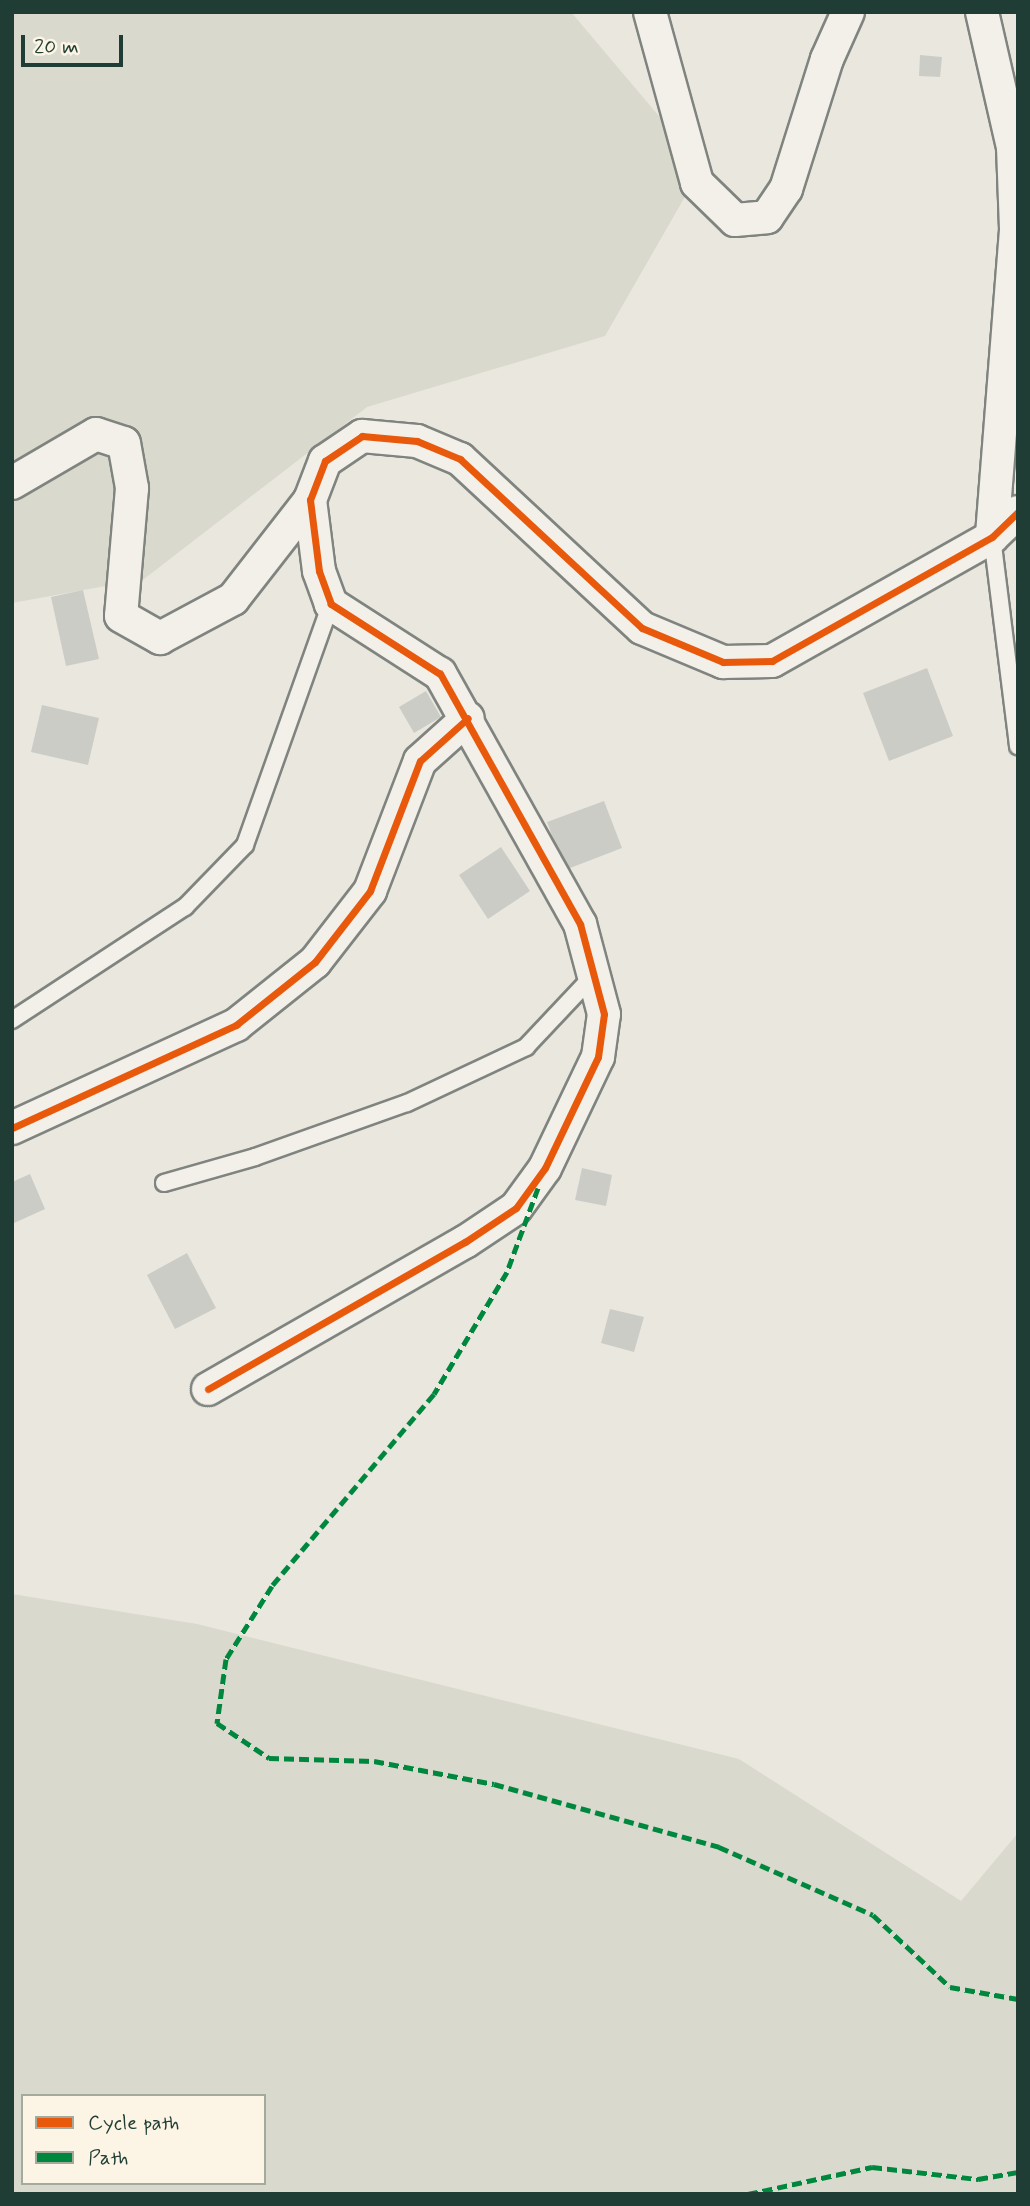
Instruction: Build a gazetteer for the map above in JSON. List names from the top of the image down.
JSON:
{
  "legend": ["Cycle path", "Path"],
  "scale_bar": "20 m"
}
